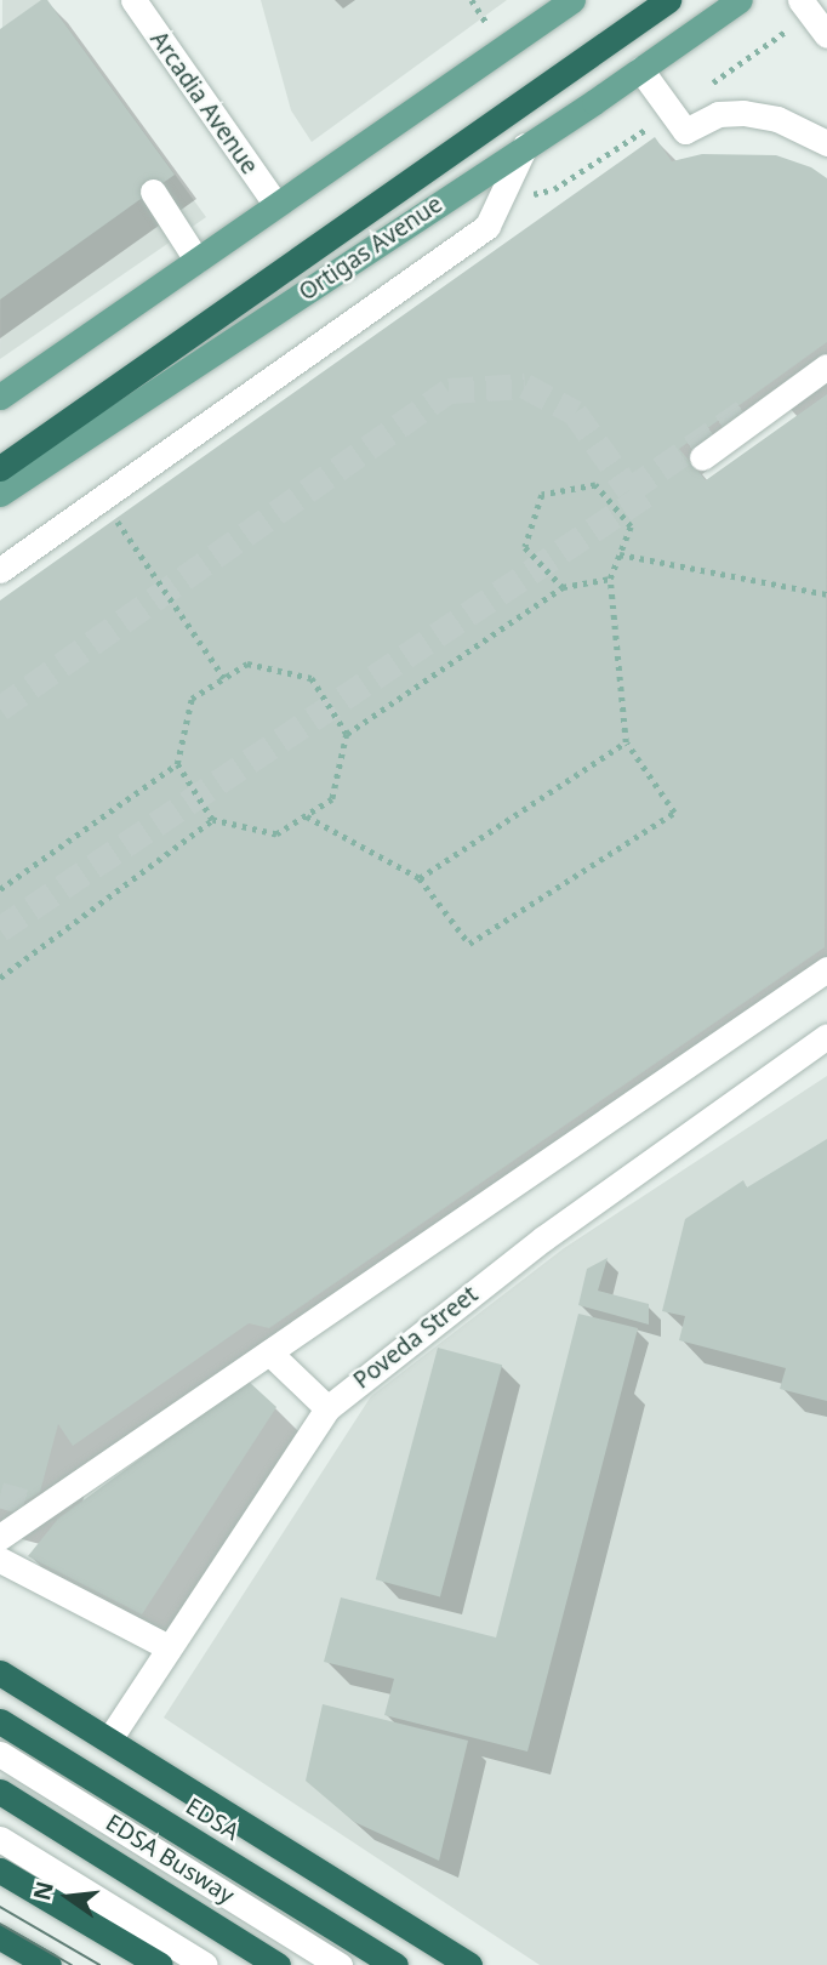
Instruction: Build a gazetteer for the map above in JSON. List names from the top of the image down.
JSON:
{
  "streets": {
    "highway": ["EDSA"],
    "main road": ["Ortigas Avenue"],
    "street": ["Arcadia Avenue", "Poveda Street", "EDSA Busway"]
  },
  "north": "left"
}
